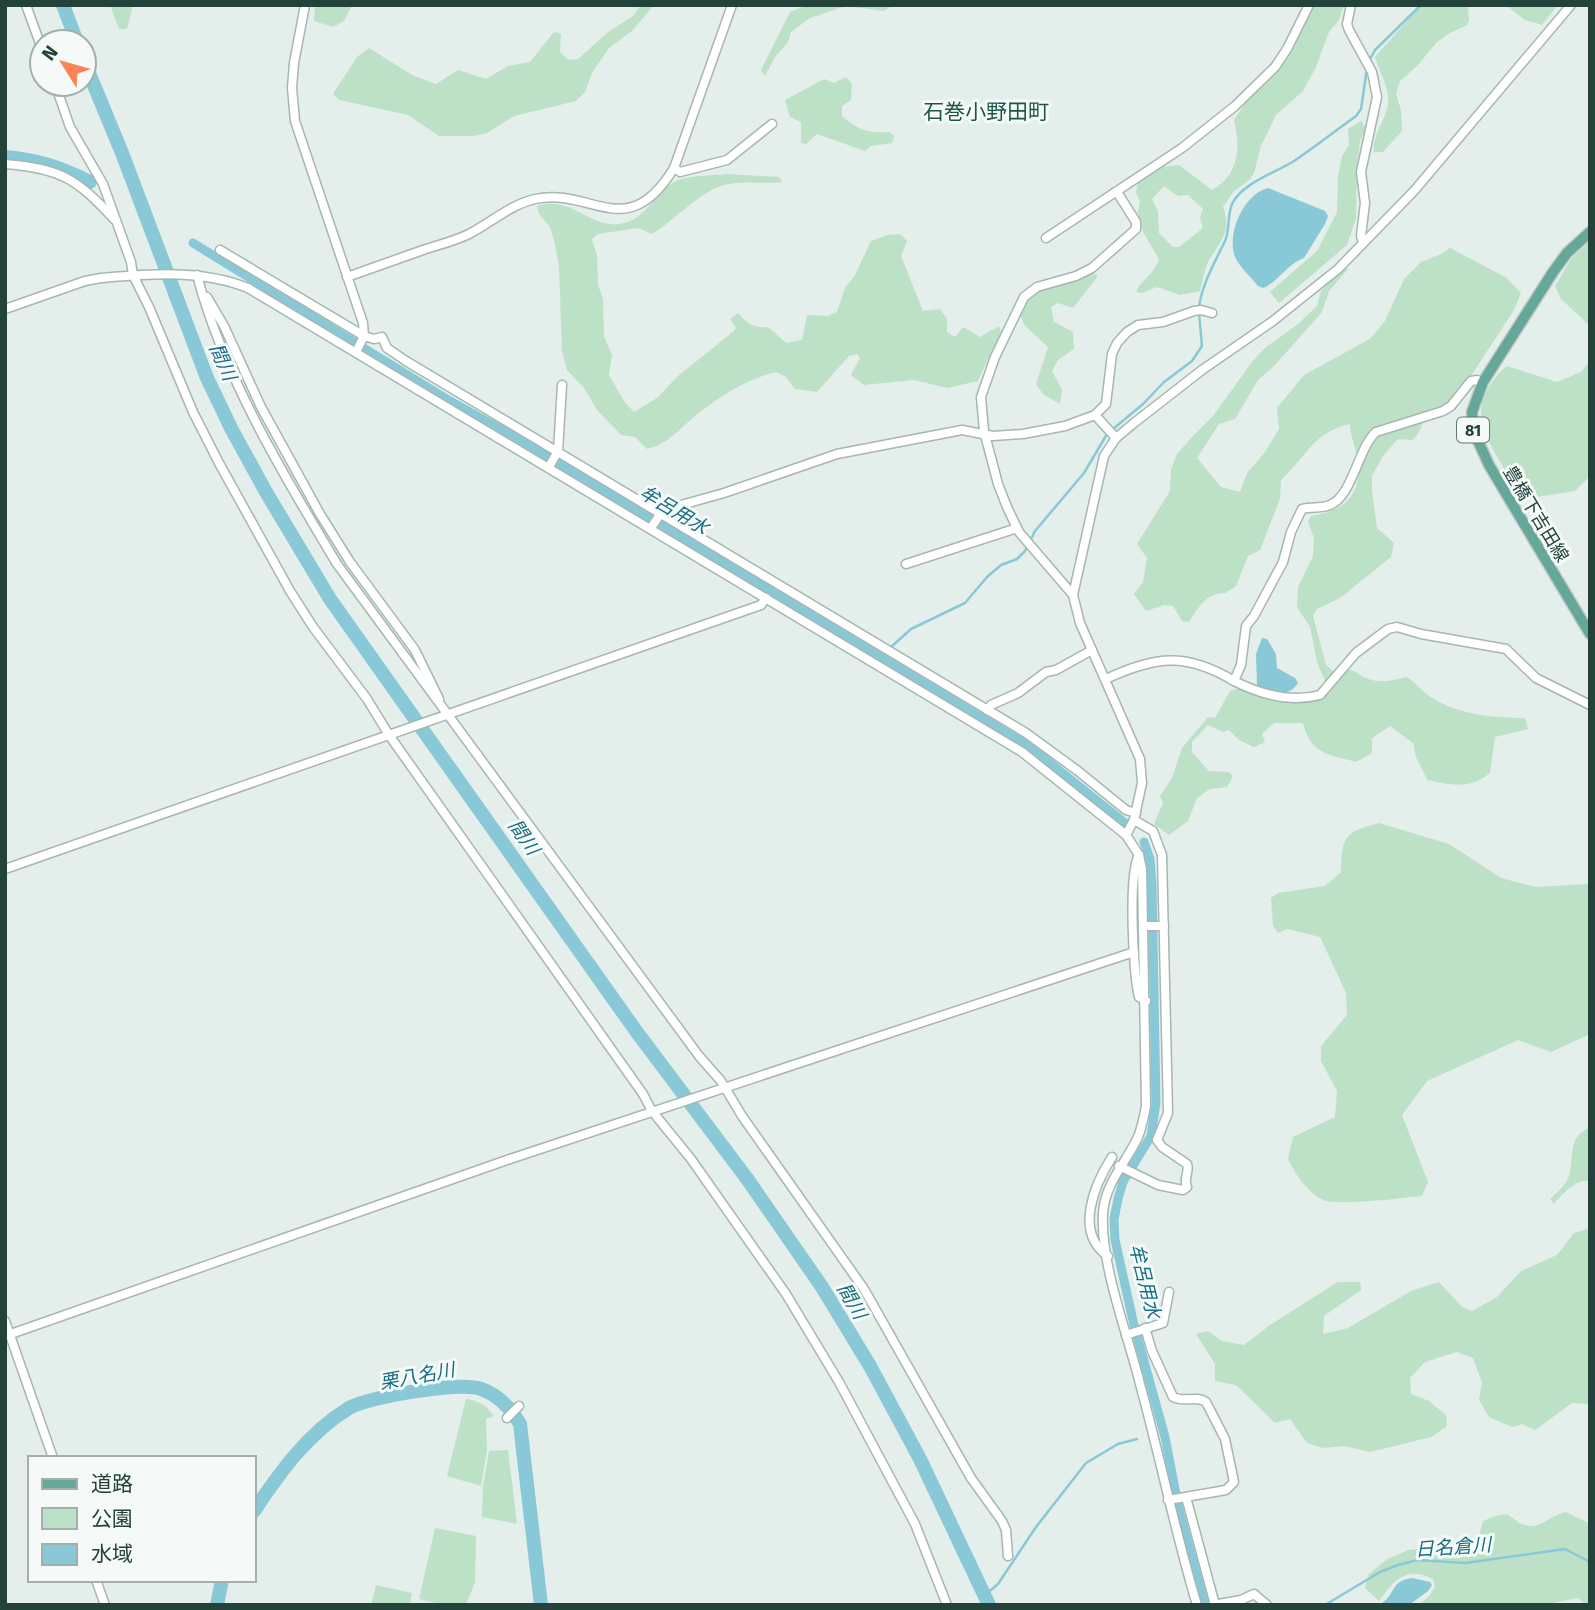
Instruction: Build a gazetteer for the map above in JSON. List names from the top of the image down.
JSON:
{
  "streets": {
    "main road": ["81", "豊橋下吉田線"]
  },
  "districts": ["石巻小野田町"],
  "water": [
    "間川",
    "牟呂用水",
    "栗八名川",
    "日名倉川"
  ],
  "legend": ["道路", "公園", "水域"],
  "north": "top left"
}
